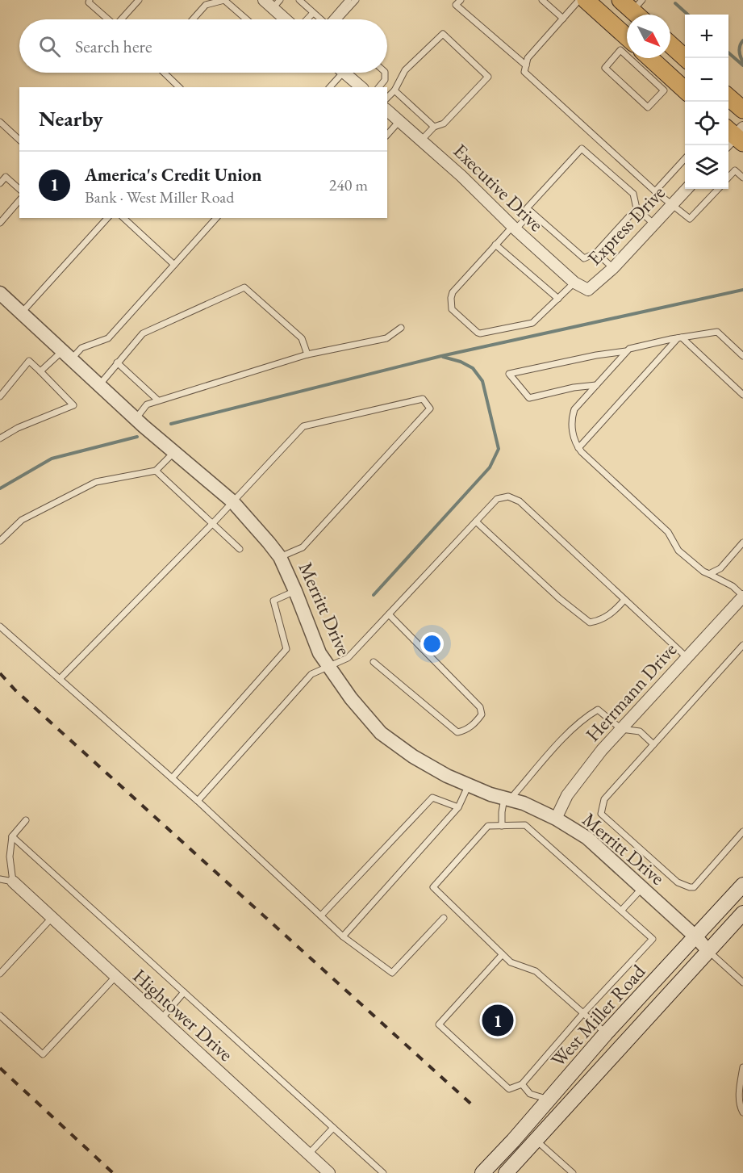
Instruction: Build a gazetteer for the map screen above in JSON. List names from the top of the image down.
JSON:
{
  "streets": {
    "main road": ["West Miller Road"],
    "street": [
      "Executive Drive",
      "Express Drive",
      "Merritt Drive",
      "Herrmann Drive",
      "Hightower Drive"
    ]
  },
  "crossings": [
    ["Executive Drive", "Express Drive"],
    ["Merritt Drive", "Herrmann Drive"],
    ["Merritt Drive", "West Miller Road"]
  ],
  "north": "bottom right",
  "page": {
    "map_buttons": ["+", "−"],
    "search": "Search here",
    "heading": "Nearby",
    "list": [
      {
        "mark": "1",
        "name": "America's Credit Union",
        "note": "Bank · West Miller Road",
        "value": "240 m"
      }
    ],
    "pins": "1"
  }
}
